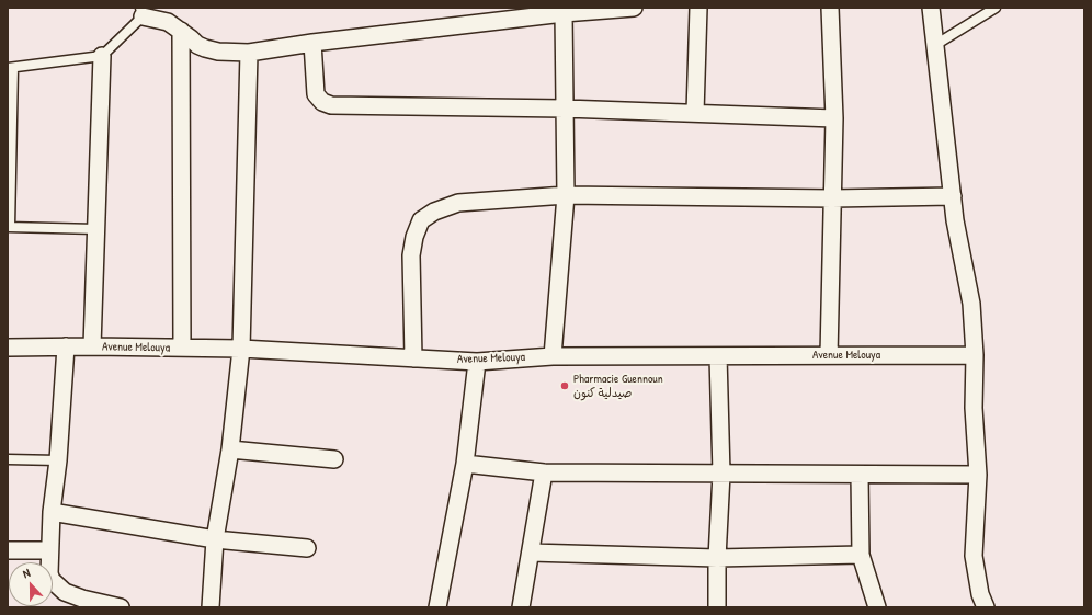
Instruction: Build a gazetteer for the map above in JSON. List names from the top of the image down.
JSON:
{
  "streets": {
    "street": ["Avenue Melouya"]
  },
  "places": ["Pharmacie Guennoun صيدلية كنون"],
  "north": "top"
}
